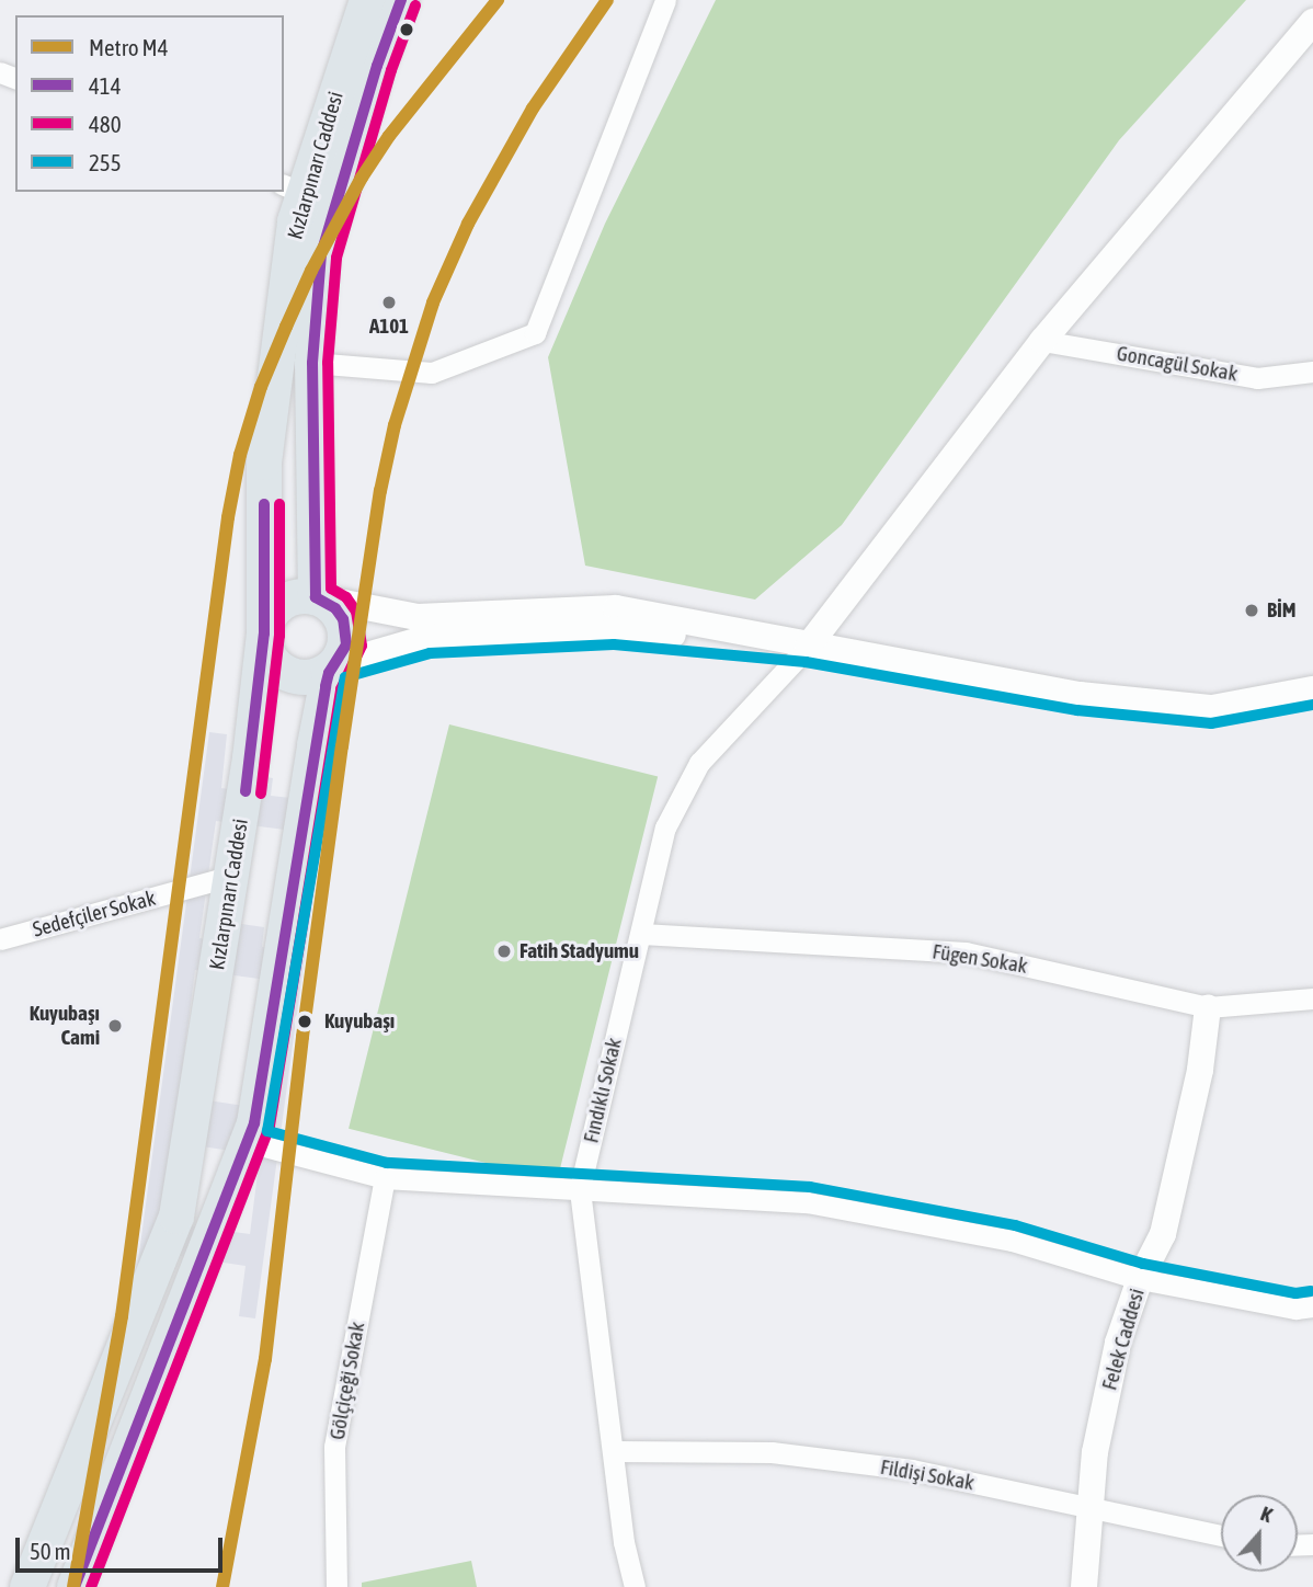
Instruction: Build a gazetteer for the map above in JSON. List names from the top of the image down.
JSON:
{
  "streets": {
    "main road": ["Kızlarpınarı Caddesi"],
    "street": [
      "Goncagül Sokak",
      "Sedefçiler Sokak",
      "Fügen Sokak",
      "Fındıklı Sokak",
      "Felek Caddesi",
      "Gölçiçeği Sokak",
      "Fildişi Sokak"
    ]
  },
  "crossings": [
    ["Kızlarpınarı Caddesi", "Sedefçiler Sokak"],
    ["Fügen Sokak", "Fındıklı Sokak"],
    ["Fügen Sokak", "Felek Caddesi"],
    ["Fındıklı Sokak", "Fildişi Sokak"],
    ["Felek Caddesi", "Fildişi Sokak"]
  ],
  "places": [
    "A101",
    "BİM",
    "Fatih Stadyumu",
    "Kuyubaşı",
    "Kuyubaşı Cami"
  ],
  "lines": [
    "metro line M4",
    "transit line 414",
    "transit line 480",
    "transit line 255"
  ],
  "legend": [
    "Metro M4",
    "414",
    "480",
    "255"
  ],
  "scale_bar": "50 m",
  "north": "top"
}
